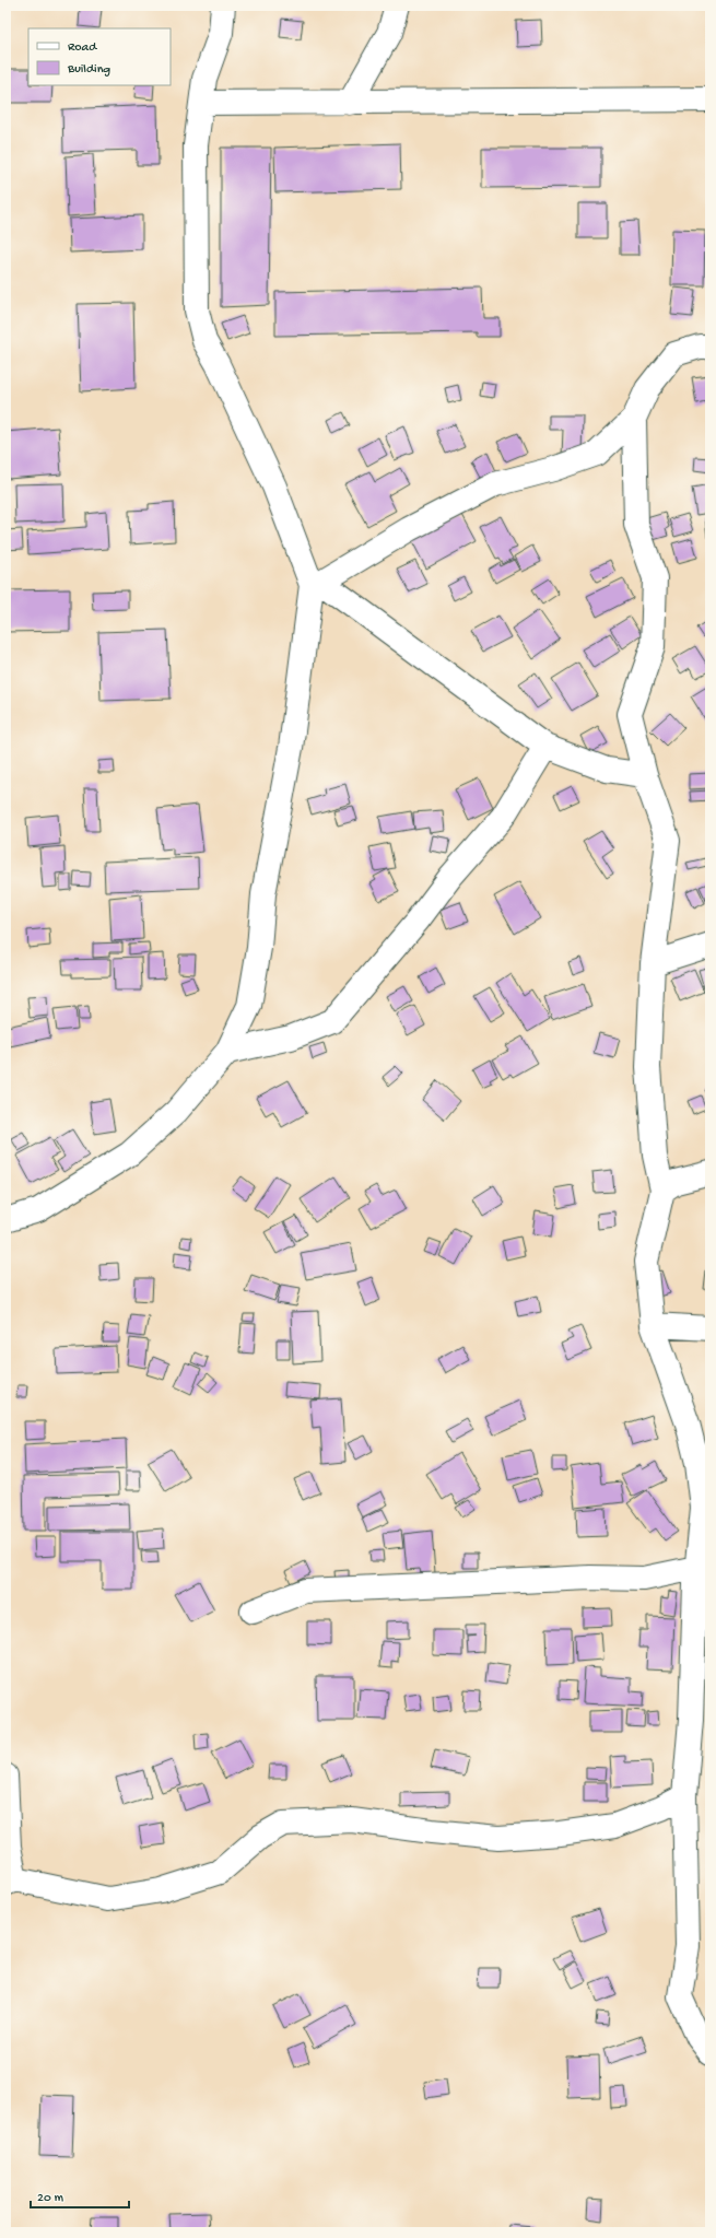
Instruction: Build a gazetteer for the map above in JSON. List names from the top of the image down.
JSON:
{
  "legend": ["Road", "Building"],
  "scale_bar": "20 m"
}
